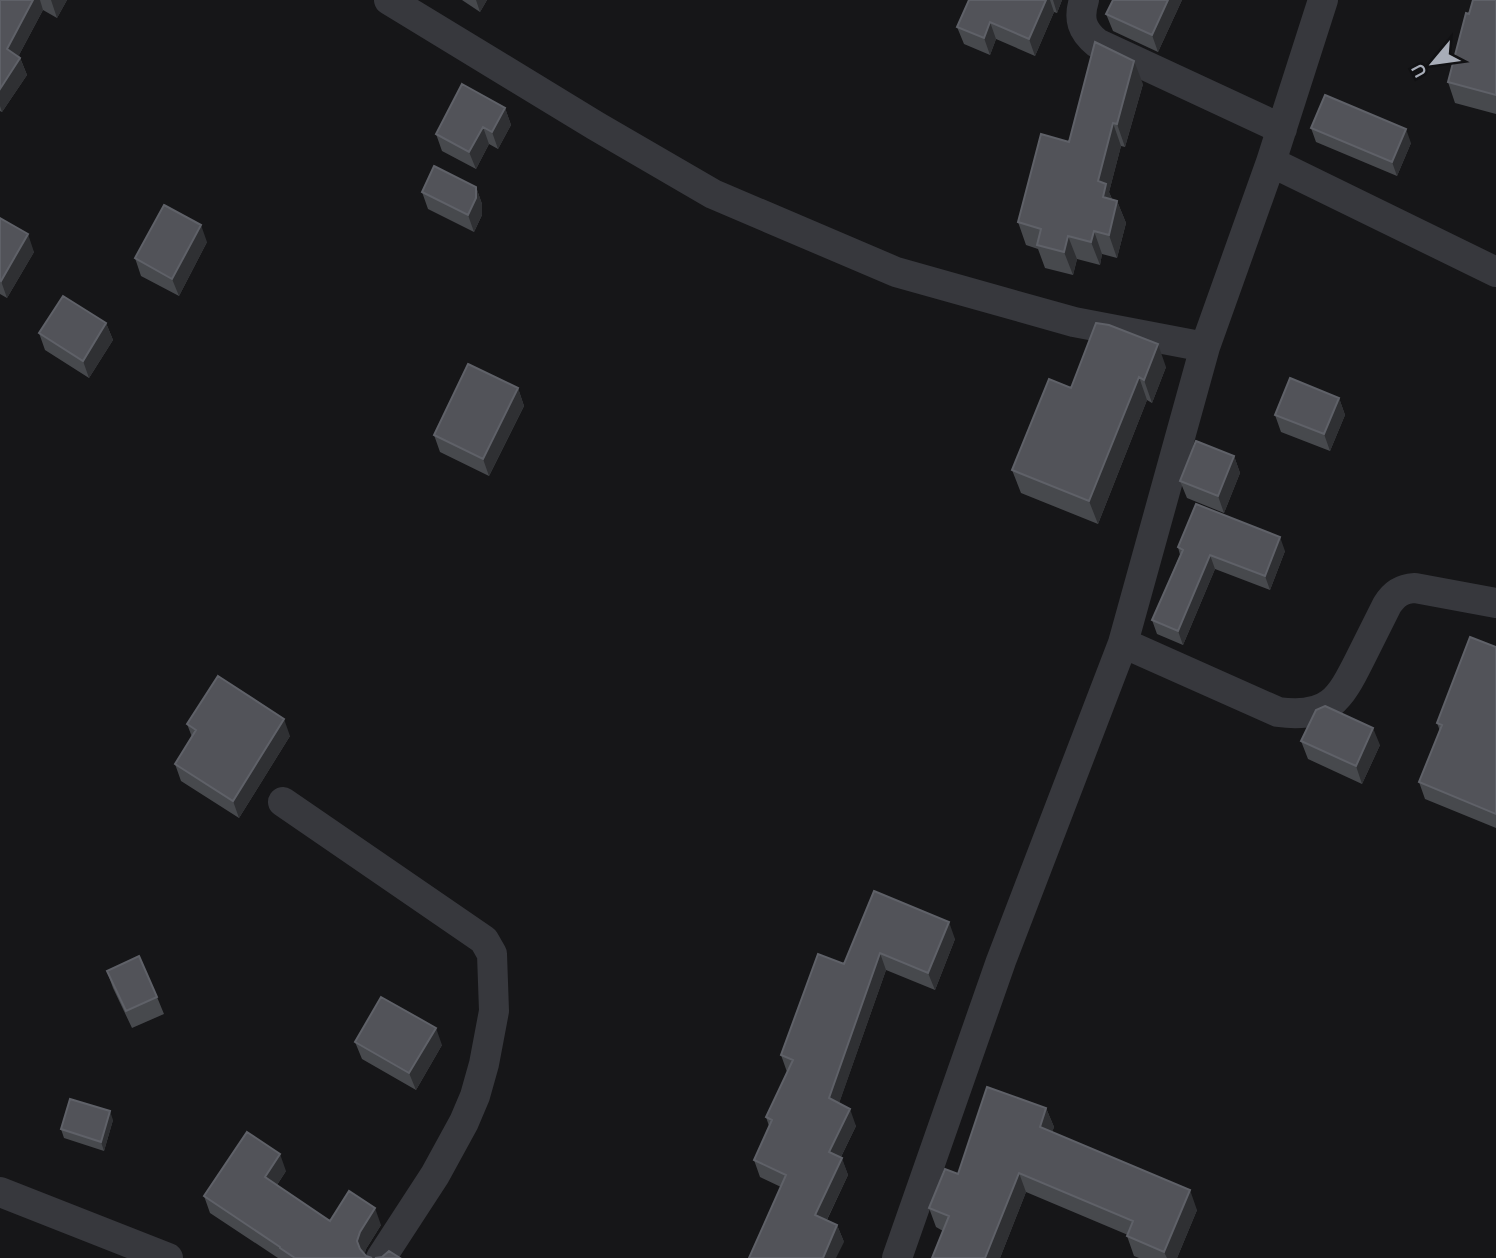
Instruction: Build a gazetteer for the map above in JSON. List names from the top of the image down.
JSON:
{
  "north": "bottom left"
}
